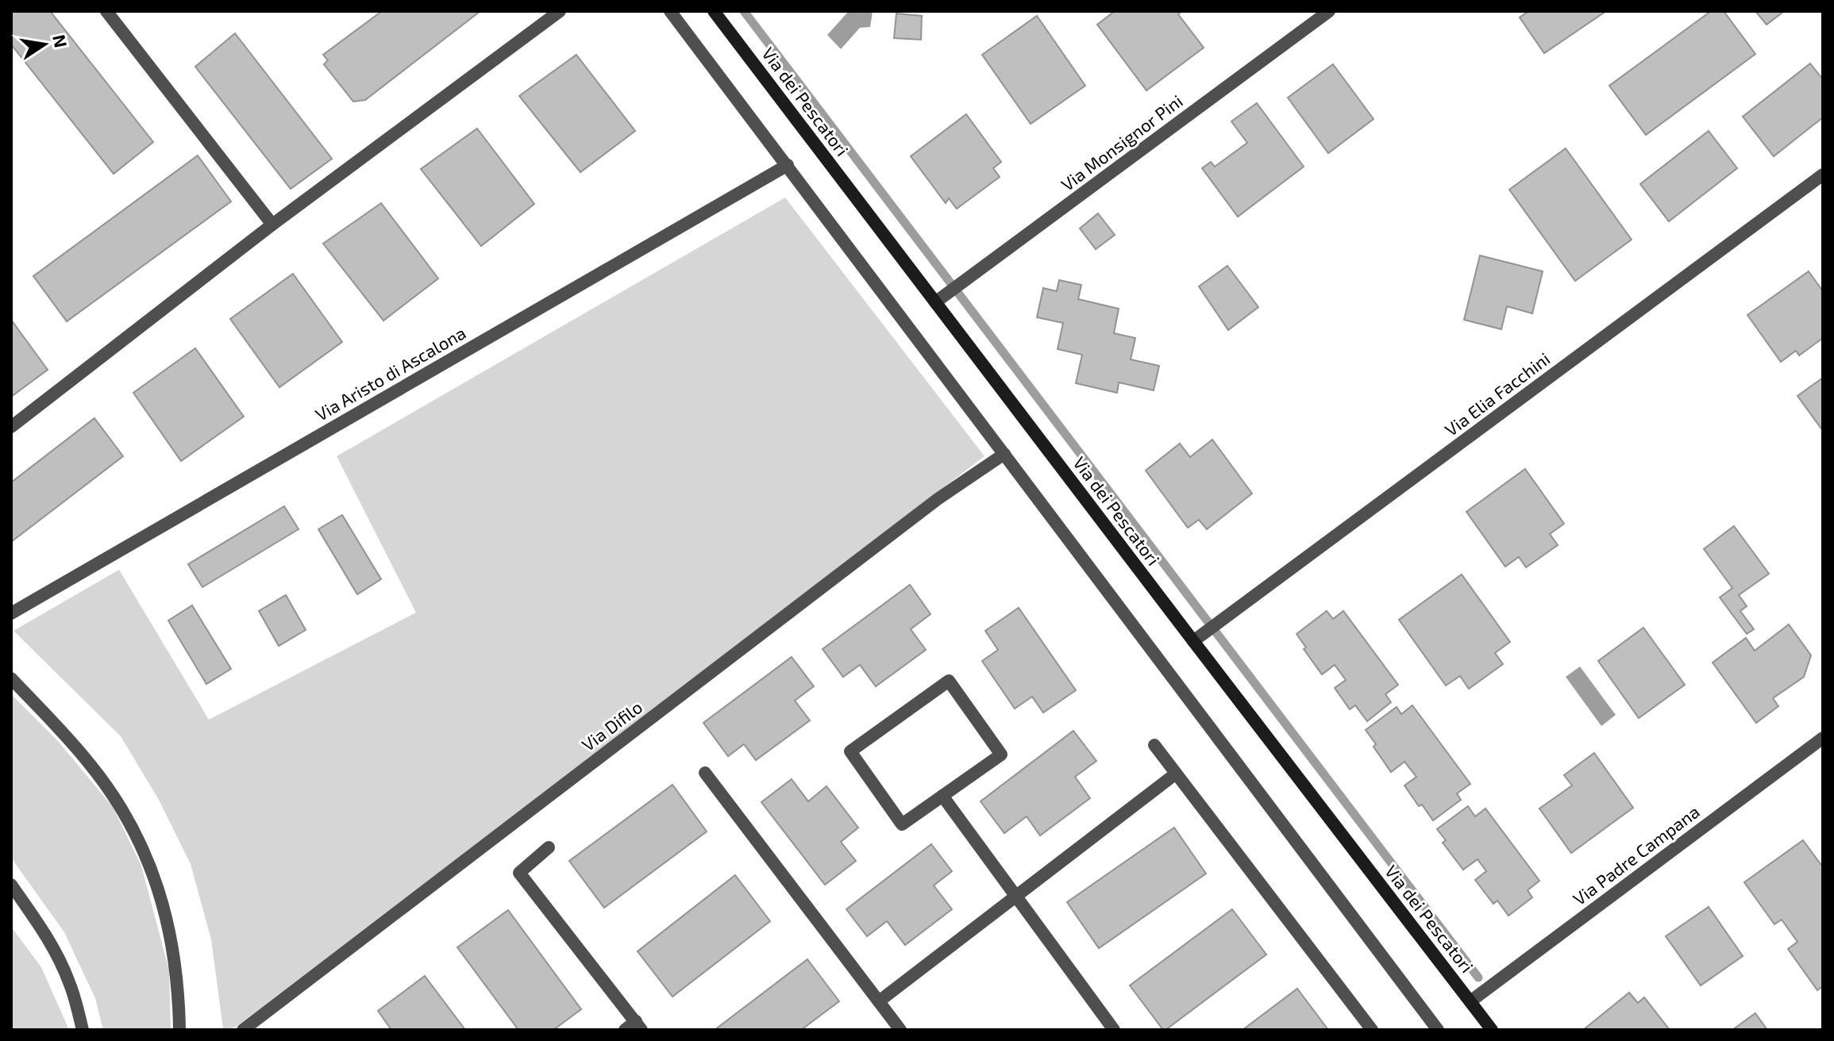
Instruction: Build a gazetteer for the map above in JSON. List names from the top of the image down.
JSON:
{
  "streets": {
    "street": [
      "Via dei Pescatori",
      "Via Monsignor Pini",
      "Via Aristo di Ascalona",
      "Via Elia Facchini",
      "Via Difilo",
      "Via Padre Campana"
    ]
  },
  "crossings": [
    ["Via dei Pescatori", "Via Monsignor Pini"],
    ["Via dei Pescatori", "Via Elia Facchini"],
    ["Via dei Pescatori", "Via Padre Campana"]
  ],
  "north": "right"
}
